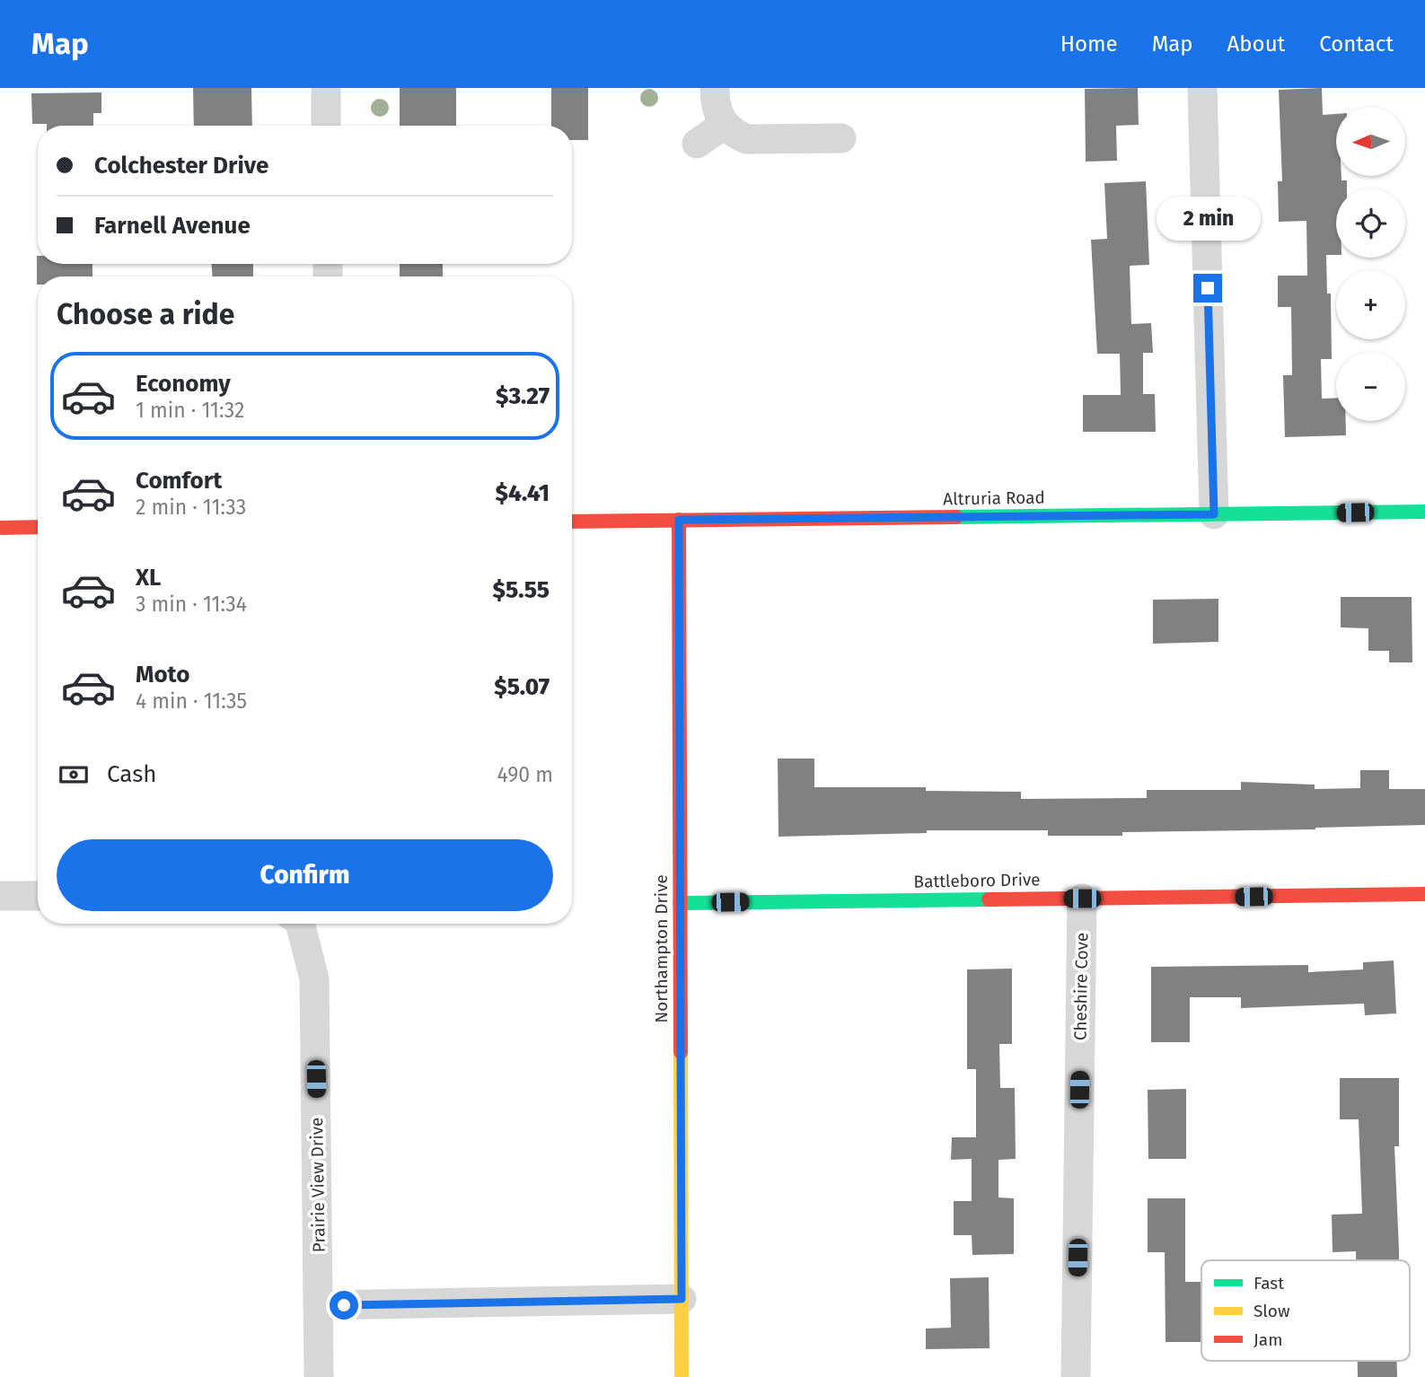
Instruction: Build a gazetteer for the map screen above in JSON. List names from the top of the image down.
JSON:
{
  "streets": {
    "street": [
      "Altruria Road",
      "Battleboro Drive",
      "Northampton Drive",
      "Cheshire Cove",
      "Prairie View Drive"
    ]
  },
  "crossings": [
    ["Altruria Road", "Northampton Drive"],
    ["Battleboro Drive", "Northampton Drive"],
    ["Battleboro Drive", "Cheshire Cove"]
  ],
  "legend": ["Fast", "Slow", "Jam"],
  "north": "left",
  "page": {
    "header": "Map",
    "nav": [
      "Home",
      "Map",
      "About",
      "Contact"
    ],
    "map_buttons": ["+", "−"],
    "banner": ["Colchester Drive", "Farnell Avenue"],
    "bubble": "2 min",
    "heading": "Choose a ride",
    "list": [
      {
        "name": "Economy",
        "note": "1 min · 11:32",
        "value": "$3.27"
      },
      {
        "name": "Comfort",
        "note": "2 min · 11:33",
        "value": "$4.41"
      },
      {
        "name": "XL",
        "note": "3 min · 11:34",
        "value": "$5.55"
      },
      {
        "name": "Moto",
        "note": "4 min · 11:35",
        "value": "$5.07"
      }
    ],
    "pay": ["Cash", "490 m"],
    "buttons": "Confirm"
  }
}
